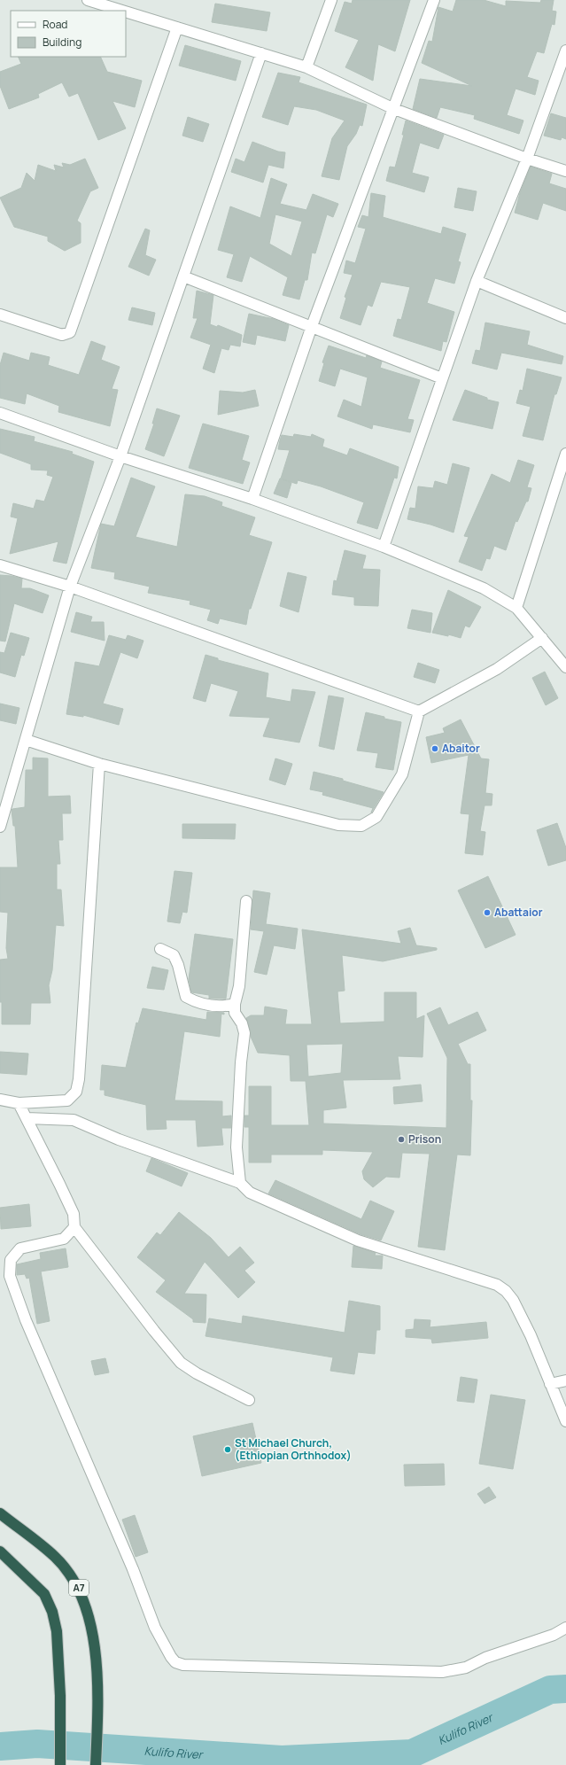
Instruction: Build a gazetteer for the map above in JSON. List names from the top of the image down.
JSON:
{
  "streets": {
    "highway": ["A7"]
  },
  "water": ["Kulifo River"],
  "places": [
    "Abaitor",
    "Abattaior",
    "Prison",
    "St Michael Church, (Ethiopian Orthhodox)"
  ],
  "legend": ["Road", "Building"]
}
